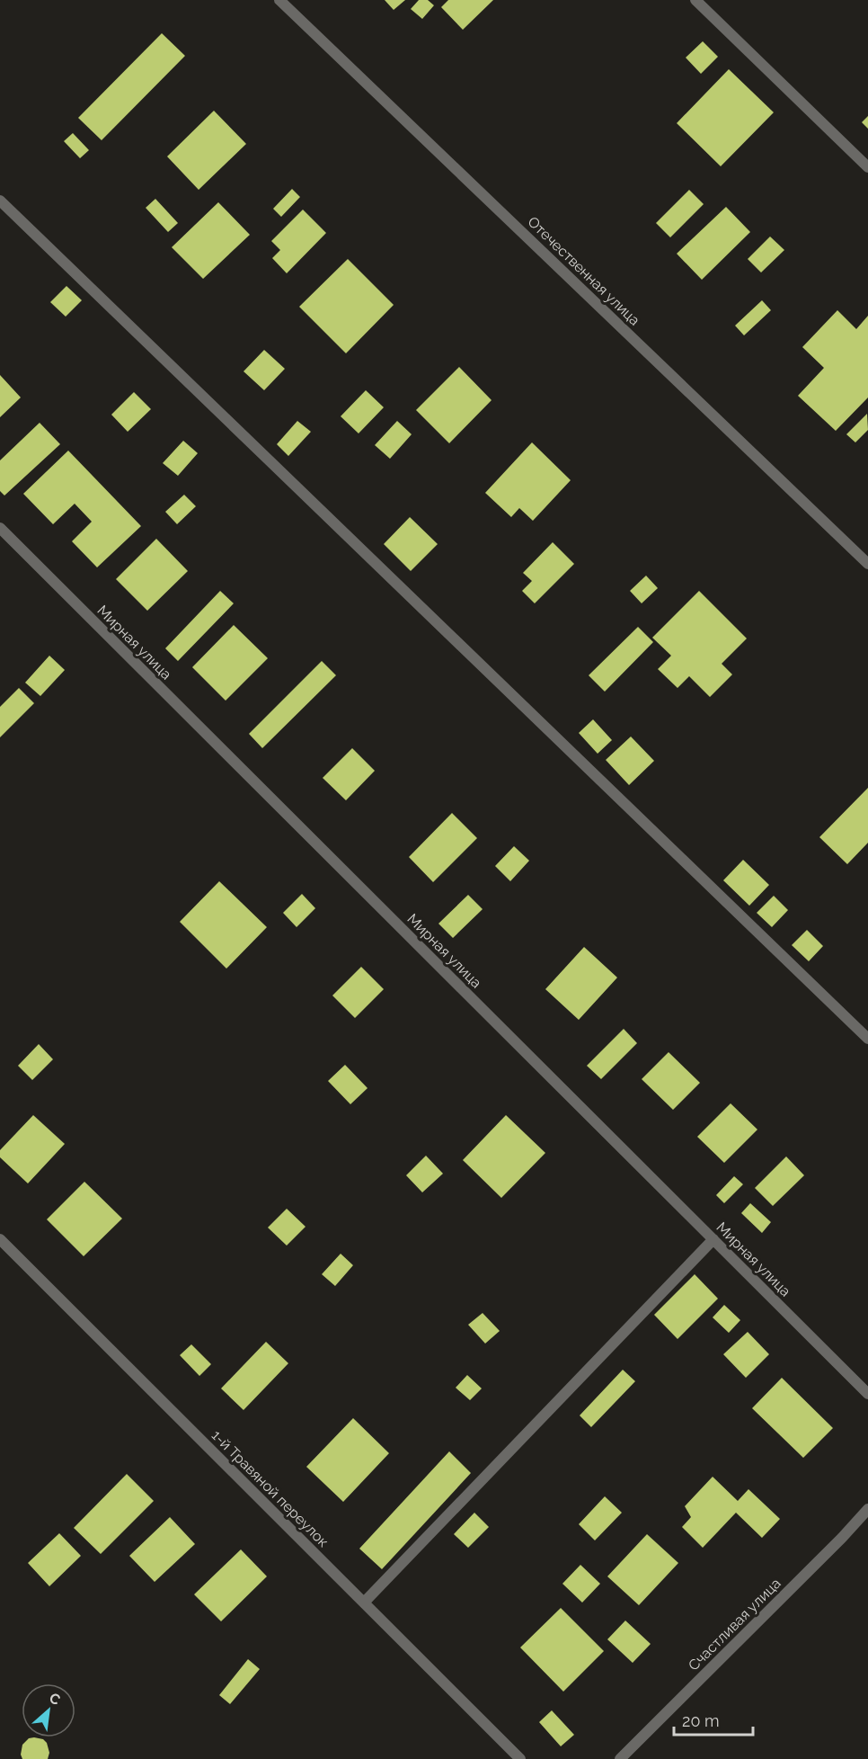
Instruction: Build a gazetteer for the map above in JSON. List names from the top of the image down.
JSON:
{
  "streets": {
    "street": [
      "Отечественная улица",
      "Мирная улица",
      "1-й Травяной переулок",
      "Счастливая улица"
    ]
  },
  "scale_bar": "20 m",
  "north": "top right"
}
